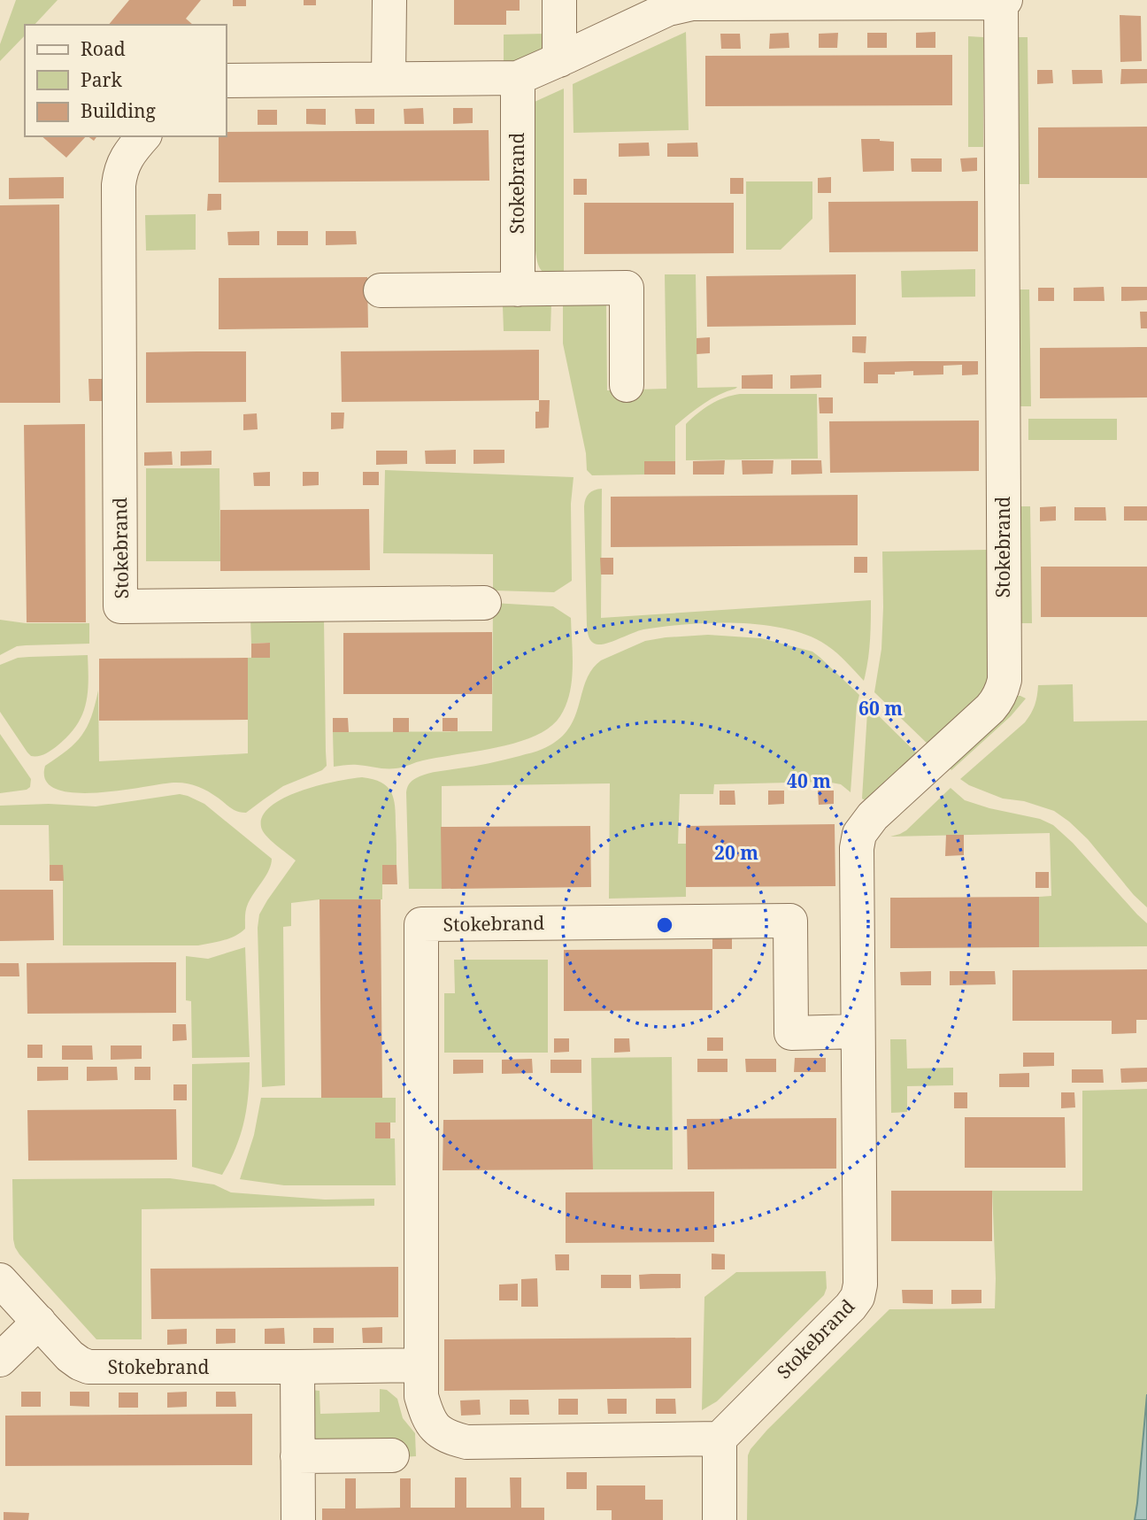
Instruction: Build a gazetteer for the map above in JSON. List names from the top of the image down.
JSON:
{
  "streets": {
    "street": ["Stokebrand"]
  },
  "legend": ["Road", "Park", "Building"],
  "rings": ["60 m", "40 m", "20 m"]
}
